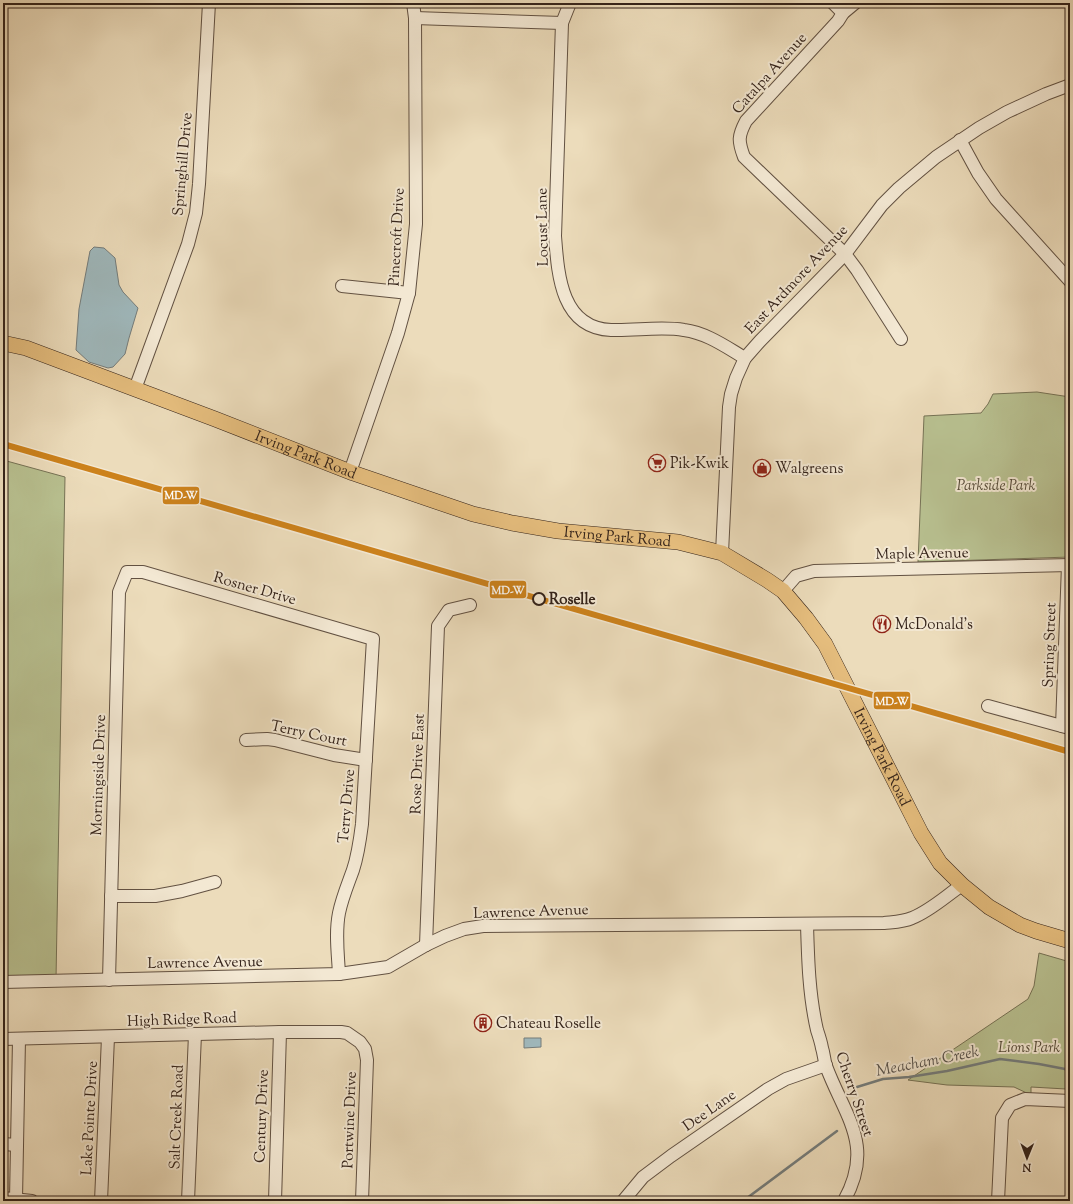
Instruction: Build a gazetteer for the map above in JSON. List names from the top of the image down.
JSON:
{
  "streets": {
    "main road": ["Irving Park Road"],
    "street": [
      "Catalpa Avenue",
      "Springhill Drive",
      "Locust Lane",
      "Pinecroft Drive",
      "East Ardmore Avenue",
      "Maple Avenue",
      "Rosner Drive",
      "Spring Street",
      "Terry Court",
      "Rose Drive East",
      "Morningside Drive",
      "Terry Drive",
      "Lawrence Avenue",
      "High Ridge Road",
      "Cherry Street",
      "Dee Lane",
      "Century Drive",
      "Salt Creek Road",
      "Lake Pointe Drive",
      "Portwine Drive"
    ]
  },
  "crossings": [
    ["Catalpa Avenue", "East Ardmore Avenue"],
    ["Springhill Drive", "Irving Park Road"],
    ["Locust Lane", "East Ardmore Avenue"],
    ["Pinecroft Drive", "Irving Park Road"],
    ["East Ardmore Avenue", "Irving Park Road"],
    ["Irving Park Road", "Maple Avenue"],
    ["Irving Park Road", "Lawrence Avenue"],
    ["Maple Avenue", "Spring Street"],
    ["Rosner Drive", "Morningside Drive"],
    ["Rosner Drive", "Terry Drive"],
    ["Terry Court", "Terry Drive"],
    ["Rose Drive East", "Lawrence Avenue"],
    ["Morningside Drive", "Lawrence Avenue"],
    ["Terry Drive", "Lawrence Avenue"],
    ["Lawrence Avenue", "Cherry Street"],
    ["High Ridge Road", "Century Drive"],
    ["High Ridge Road", "Salt Creek Road"],
    ["High Ridge Road", "Lake Pointe Drive"],
    ["High Ridge Road", "Portwine Drive"],
    ["Cherry Street", "Dee Lane"]
  ],
  "water": ["Meacham Creek"],
  "parks": ["Parkside Park", "Lions Park"],
  "places": {
    "supermarket": ["Pik-Kwik"],
    "shop": ["Walgreens"],
    "other": ["Roselle"],
    "restaurant": ["McDonald's"],
    "building": ["Chateau Roselle"]
  },
  "lines": ["transit line MD-W"],
  "north": "bottom"
}
